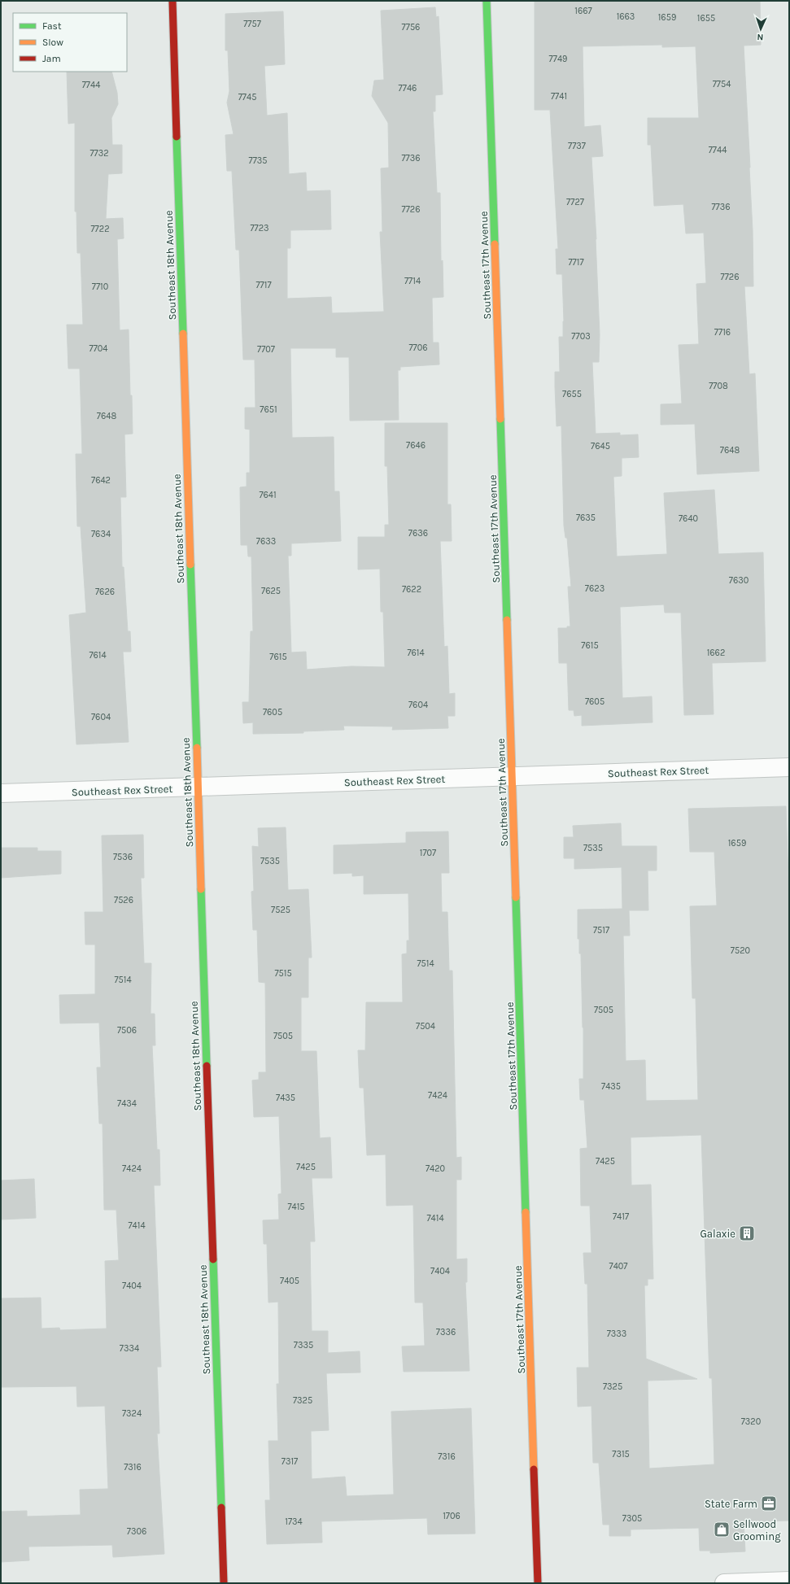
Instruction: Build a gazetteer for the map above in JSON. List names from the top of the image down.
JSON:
{
  "streets": {
    "street": ["Southeast 18th Avenue", "Southeast 17th Avenue", "Southeast Rex Street"]
  },
  "crossings": [
    ["Southeast 18th Avenue", "Southeast Rex Street"],
    ["Southeast 17th Avenue", "Southeast Rex Street"]
  ],
  "places": {
    "building": ["Galaxie"],
    "office": ["State Farm"],
    "shop": ["Sellwood Grooming"]
  },
  "house_numbers": [
    "1667",
    "1663",
    "1659",
    "1655",
    "7757",
    "7756",
    "7749",
    "7754",
    "7744",
    "7746",
    "7741",
    "7745",
    "7737",
    "7744",
    "7732",
    "7736",
    "7735",
    "7727",
    "7736",
    "7726",
    "7723",
    "7722",
    "7717",
    "7726",
    "7714",
    "7717",
    "7710",
    "7716",
    "7703",
    "7706",
    "7704",
    "7707",
    "7708",
    "7655",
    "7651",
    "7648",
    "7646",
    "7645",
    "7648",
    "7642",
    "7641",
    "7635",
    "7640",
    "7636",
    "7634",
    "7633",
    "7630",
    "7623",
    "7622",
    "7625",
    "7626",
    "7615",
    "7614",
    "1662",
    "7614",
    "7615",
    "7605",
    "7604",
    "7605",
    "7604",
    "1659",
    "7535",
    "1707",
    "7536",
    "7535",
    "7526",
    "7525",
    "7517",
    "7520",
    "7514",
    "7515",
    "7514",
    "7505",
    "7504",
    "7506",
    "7505",
    "7435",
    "7424",
    "7435",
    "7434",
    "7425",
    "7425",
    "7424",
    "7420",
    "7415",
    "7417",
    "7414",
    "7414",
    "7407",
    "7404",
    "7405",
    "7404",
    "7336",
    "7333",
    "7335",
    "7334",
    "7325",
    "7325",
    "7324",
    "7320",
    "7315",
    "7316",
    "7317",
    "7316",
    "1706",
    "7305",
    "1734",
    "7306"
  ],
  "legend": ["Fast", "Slow", "Jam"],
  "north": "bottom"
}
